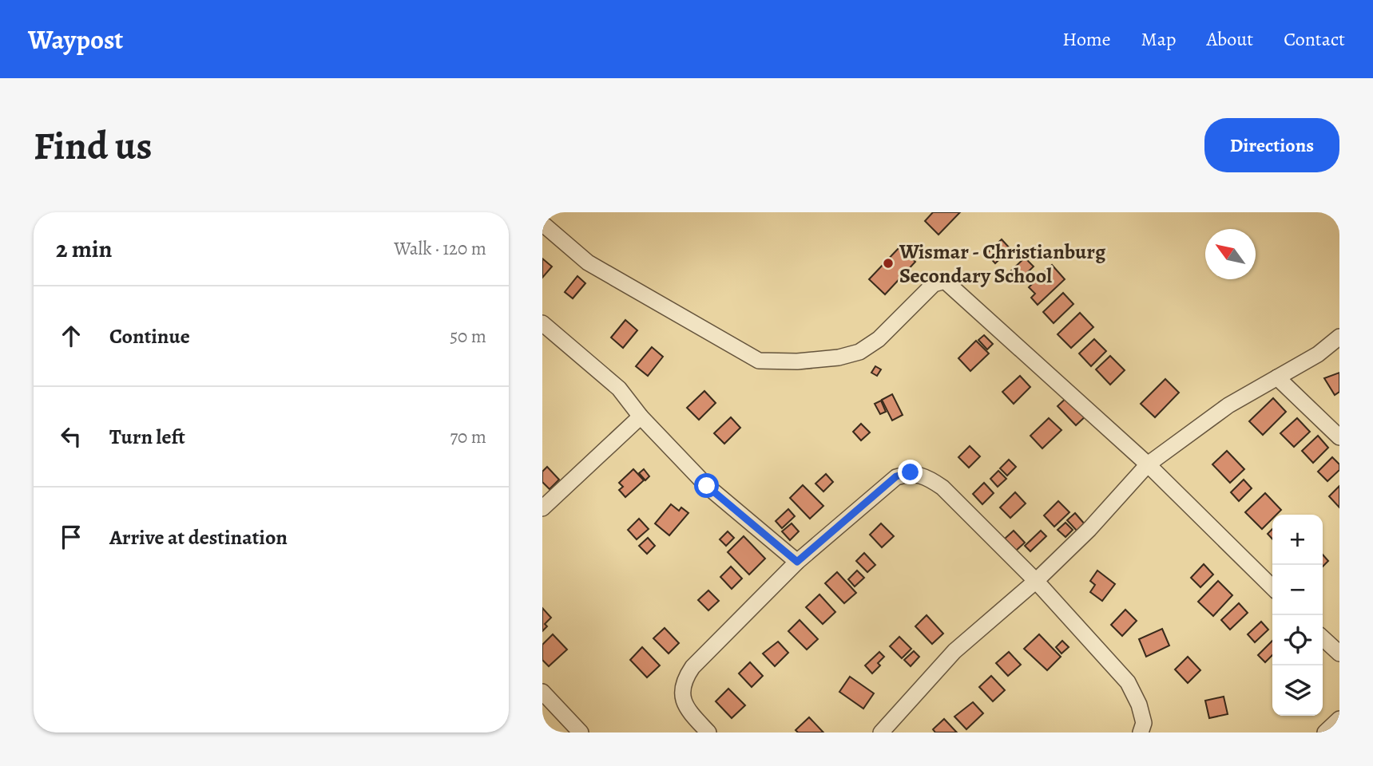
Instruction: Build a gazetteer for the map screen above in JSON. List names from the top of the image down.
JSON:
{
  "places": ["Wismar - Christianburg Secondary School"],
  "north": "top left",
  "page": {
    "header": "Waypost",
    "nav": [
      "Home",
      "Map",
      "About",
      "Contact"
    ],
    "buttons": "Directions",
    "title": "Find us",
    "heading": ["2 min", "Walk · 120 m"],
    "list": [
      ["Continue", "50 m"],
      ["Turn left", "70 m"],
      "Arrive at destination"
    ],
    "map_buttons": ["+", "−"]
  }
}
